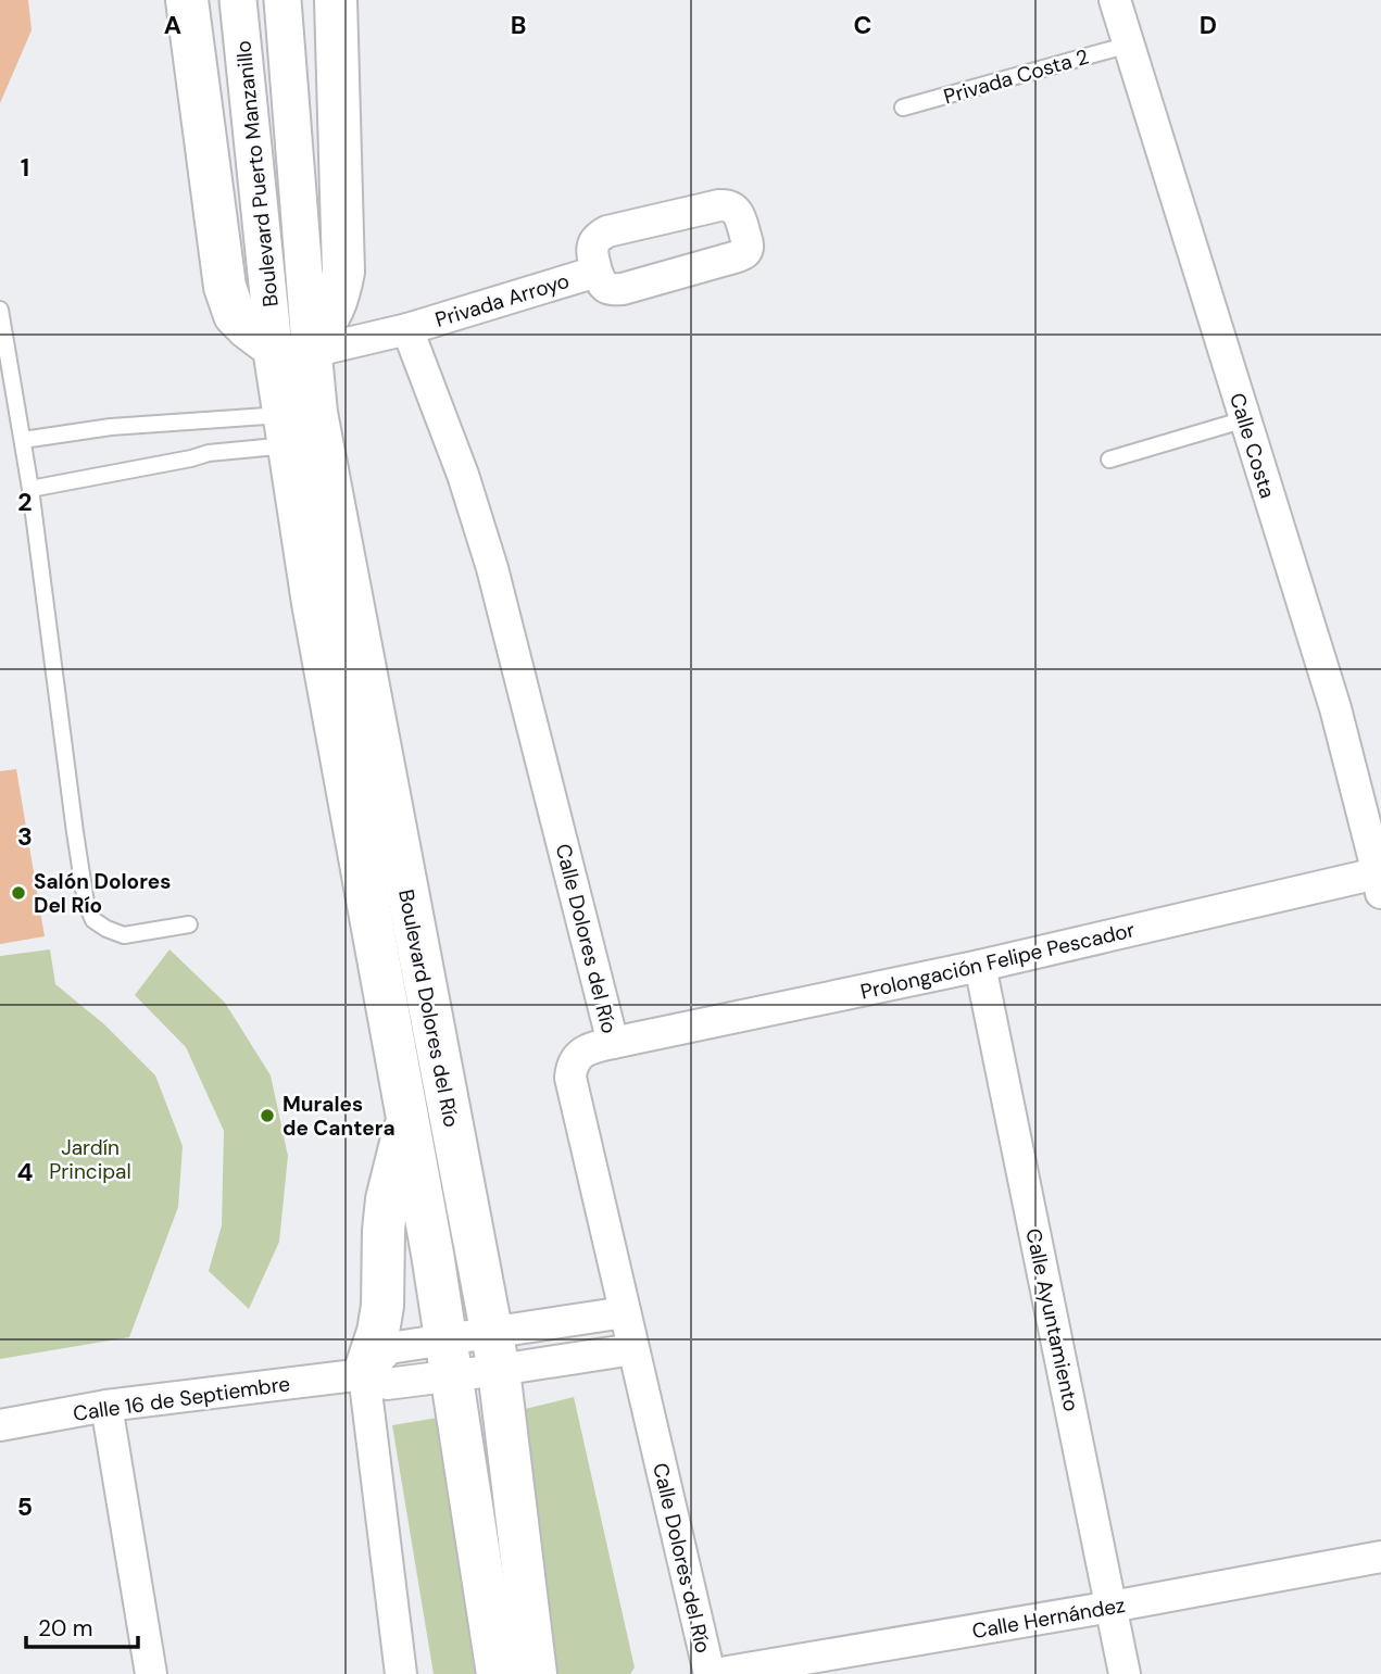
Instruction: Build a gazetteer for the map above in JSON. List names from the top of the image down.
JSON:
{
  "streets": {
    "main road": ["Boulevard Dolores del Río"],
    "street": [
      "Boulevard Puerto Manzanillo",
      "Privada Arroyo",
      "Calle Costa",
      "Calle Dolores del Río",
      "Prolongación Felipe Pescador",
      "Calle Ayuntamiento",
      "Calle 16 de Septiembre",
      "Calle Hernández"
    ],
    "lane": ["Privada Costa 2"]
  },
  "crossings": [
    ["Privada Costa 2", "Calle Costa"],
    ["Boulevard Puerto Manzanillo", "Boulevard Dolores del Río"],
    ["Privada Arroyo", "Calle Dolores del Río"],
    ["Calle Costa", "Prolongación Felipe Pescador"],
    ["Calle Dolores del Río", "Prolongación Felipe Pescador"],
    ["Calle Dolores del Río", "Calle Hernández"],
    ["Prolongación Felipe Pescador", "Calle Ayuntamiento"],
    ["Calle Ayuntamiento", "Calle Hernández"]
  ],
  "parks": ["Jardín Principal"],
  "places": ["Salón Dolores Del Río", "Murales de Cantera"],
  "scale_bar": "20 m",
  "grid": {
    "columns": [
      "A",
      "B",
      "C",
      "D"
    ],
    "rows": [
      "1",
      "2",
      "3",
      "4",
      "5"
    ]
  }
}
